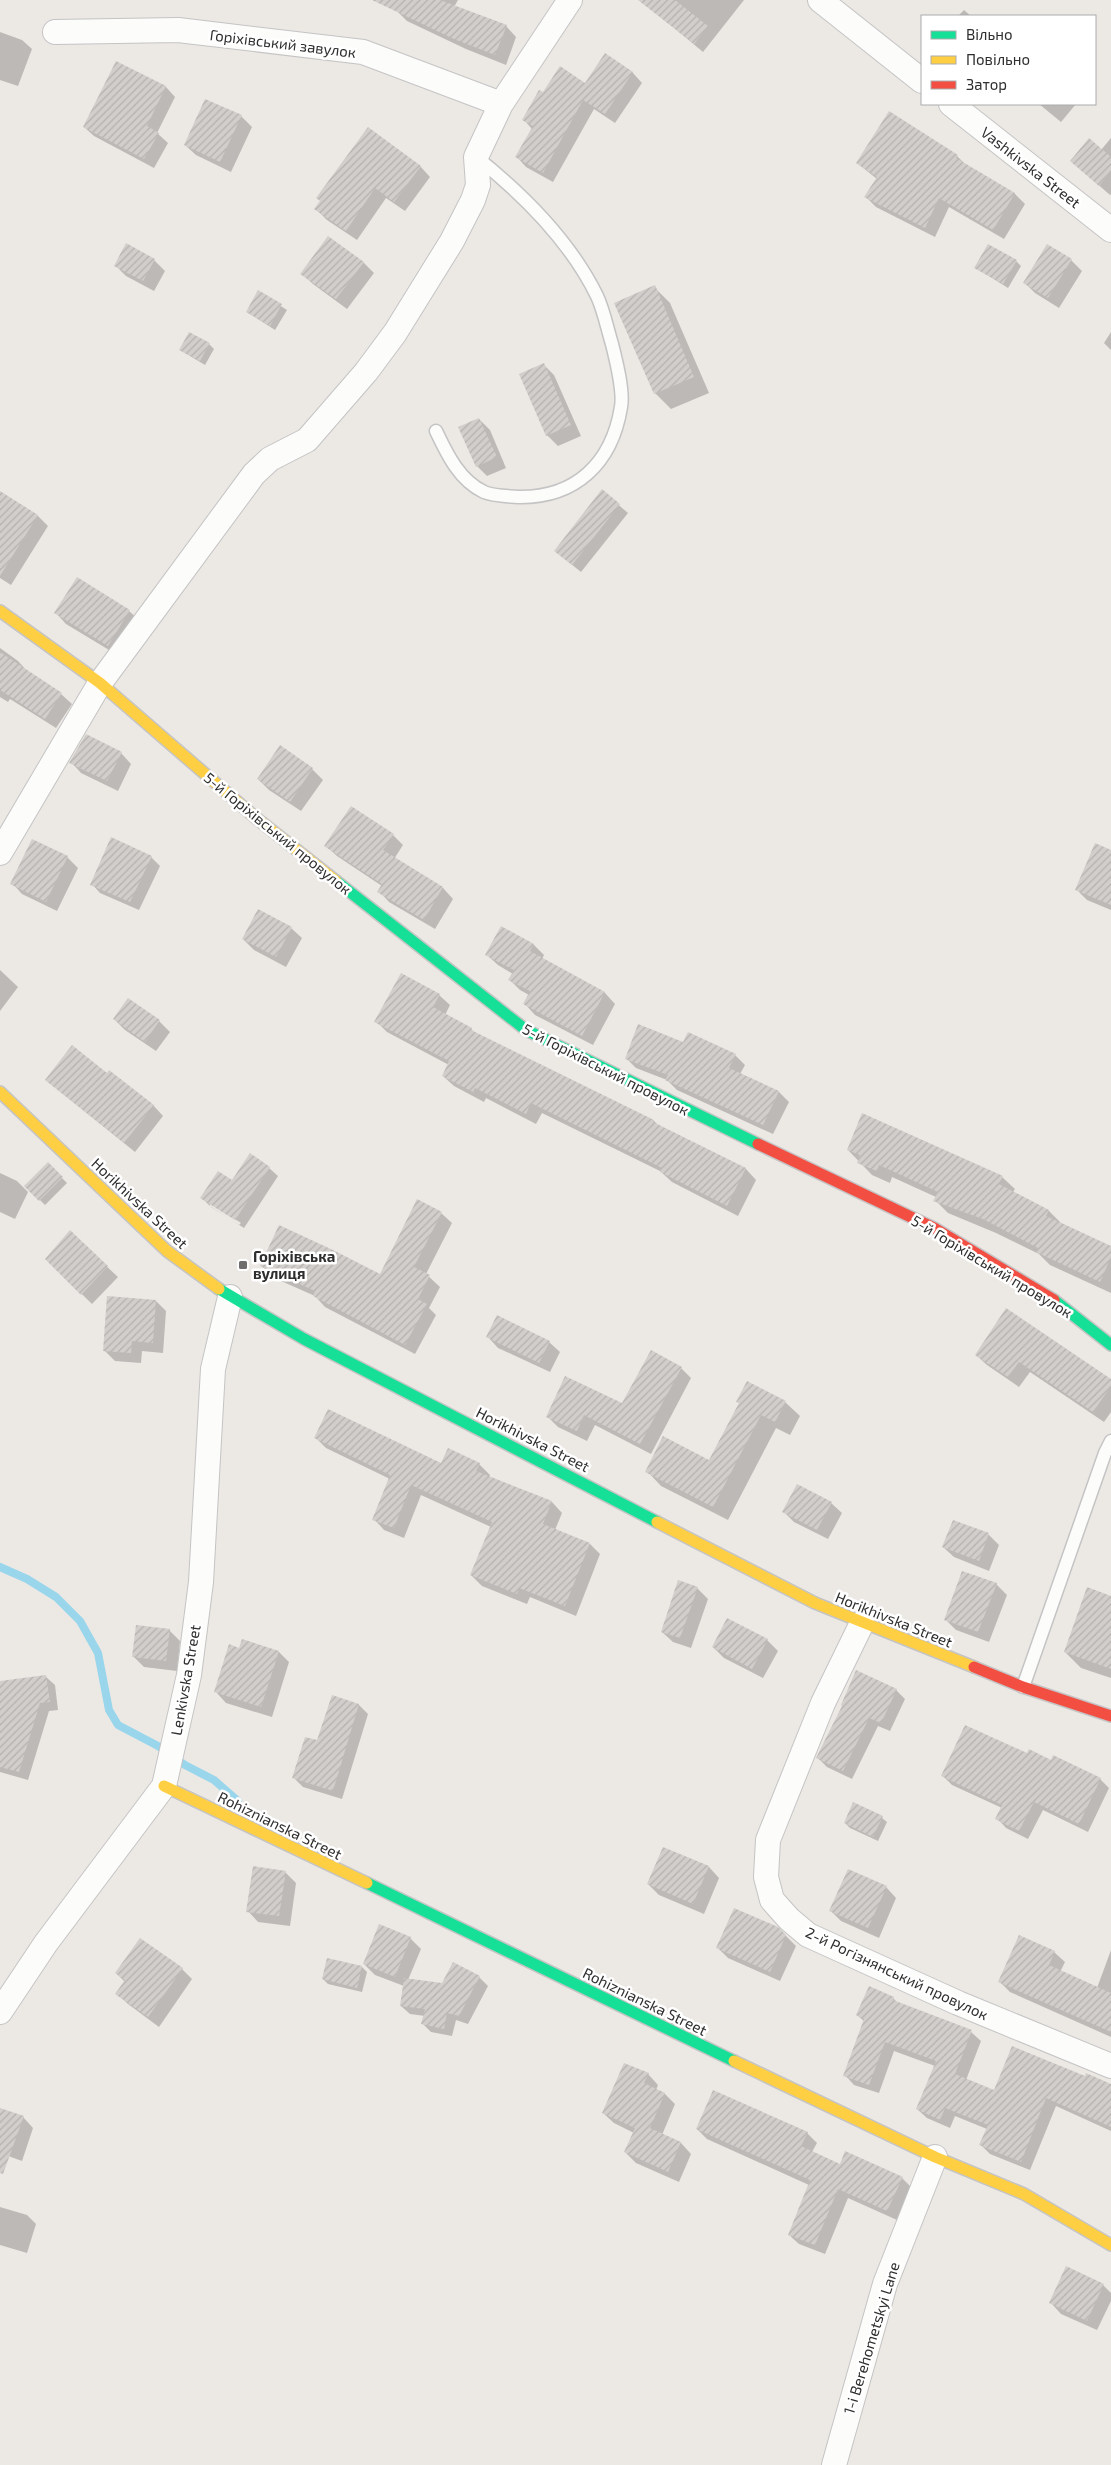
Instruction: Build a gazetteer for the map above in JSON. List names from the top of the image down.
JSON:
{
  "streets": {
    "street": [
      "Горіхівський завулок",
      "Vashkivska Street",
      "5-й Горіхівський провулок",
      "Horikhivska Street",
      "Lenkivska Street",
      "Rohiznianska Street",
      "2-й Рогізнянський провулок",
      "1-i Berehometskyi Lane"
    ]
  },
  "crossings": [
    ["Horikhivska Street", "Lenkivska Street"],
    ["Horikhivska Street", "2-й Рогізнянський провулок"],
    ["Lenkivska Street", "Rohiznianska Street"],
    ["Rohiznianska Street", "1-i Berehometskyi Lane"]
  ],
  "places": {
    "transit": ["Горіхівська вулиця"]
  },
  "legend": ["Вільно", "Повільно", "Затор"]
}
